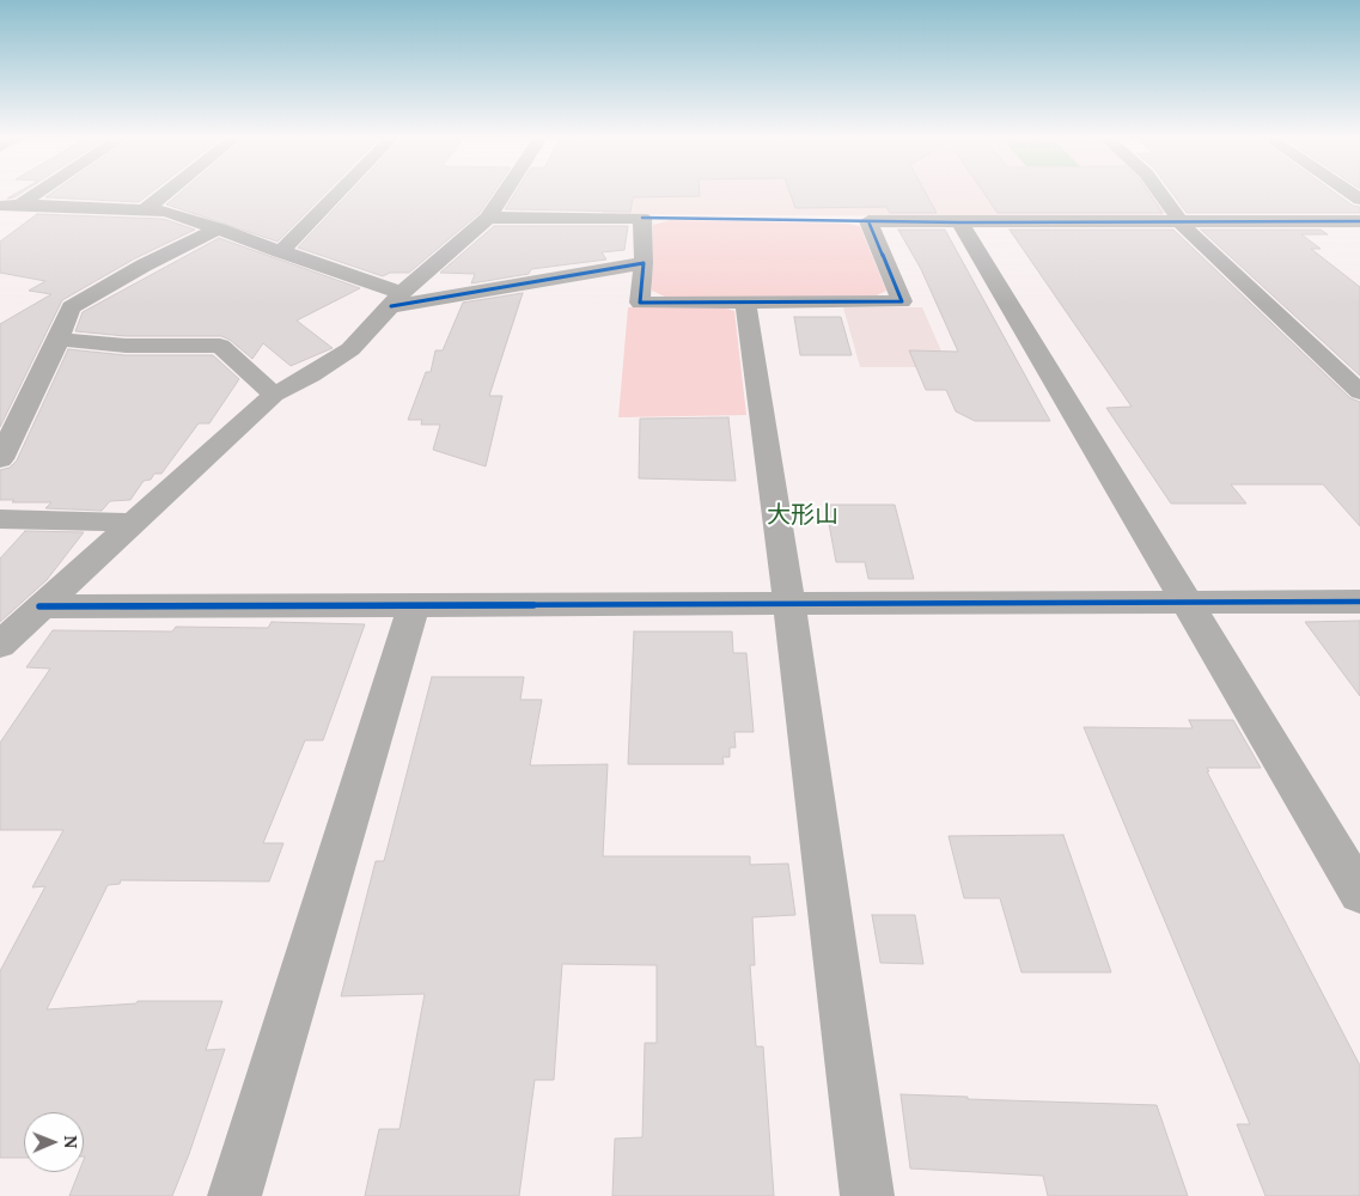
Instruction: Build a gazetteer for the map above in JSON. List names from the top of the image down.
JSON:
{
  "districts": ["大形山"],
  "north": "right"
}
